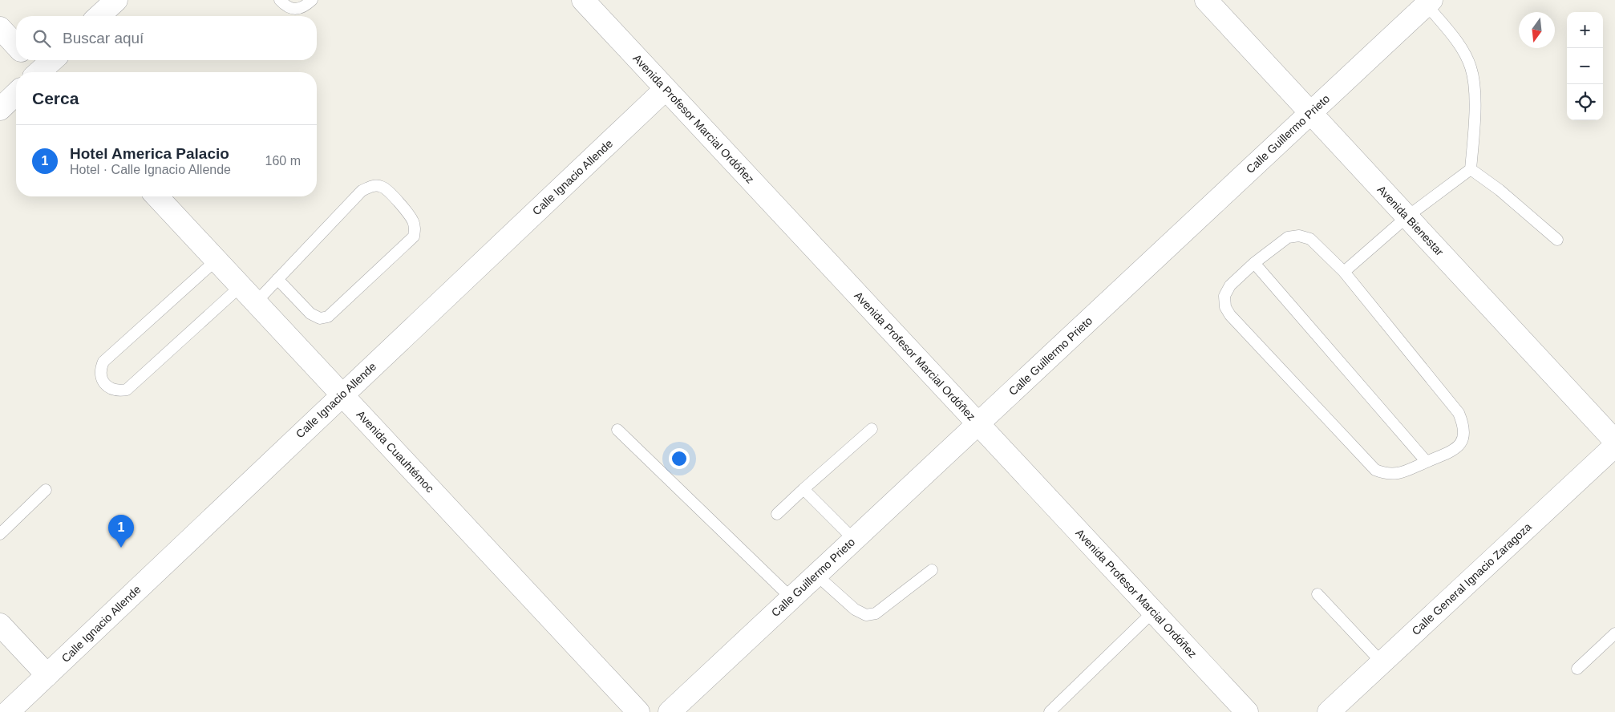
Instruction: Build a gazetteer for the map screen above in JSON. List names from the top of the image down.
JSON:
{
  "streets": {
    "street": [
      "Avenida Profesor Marcial Ordóñez",
      "Calle Guillermo Prieto",
      "Calle Ignacio Allende",
      "Avenida Bienestar",
      "Avenida Cuauhtémoc",
      "Calle General Ignacio Zaragoza"
    ]
  },
  "crossings": [
    ["Avenida Profesor Marcial Ordóñez", "Calle Guillermo Prieto"],
    ["Avenida Profesor Marcial Ordóñez", "Calle Ignacio Allende"],
    ["Calle Guillermo Prieto", "Avenida Bienestar"],
    ["Calle Ignacio Allende", "Avenida Cuauhtémoc"]
  ],
  "north": "bottom",
  "page": {
    "map_buttons": ["+", "−"],
    "search": "Buscar aquí",
    "heading": "Cerca",
    "list": [
      {
        "mark": "1",
        "name": "Hotel America Palacio",
        "note": "Hotel · Calle Ignacio Allende",
        "value": "160 m"
      }
    ],
    "pins": "1"
  }
}
